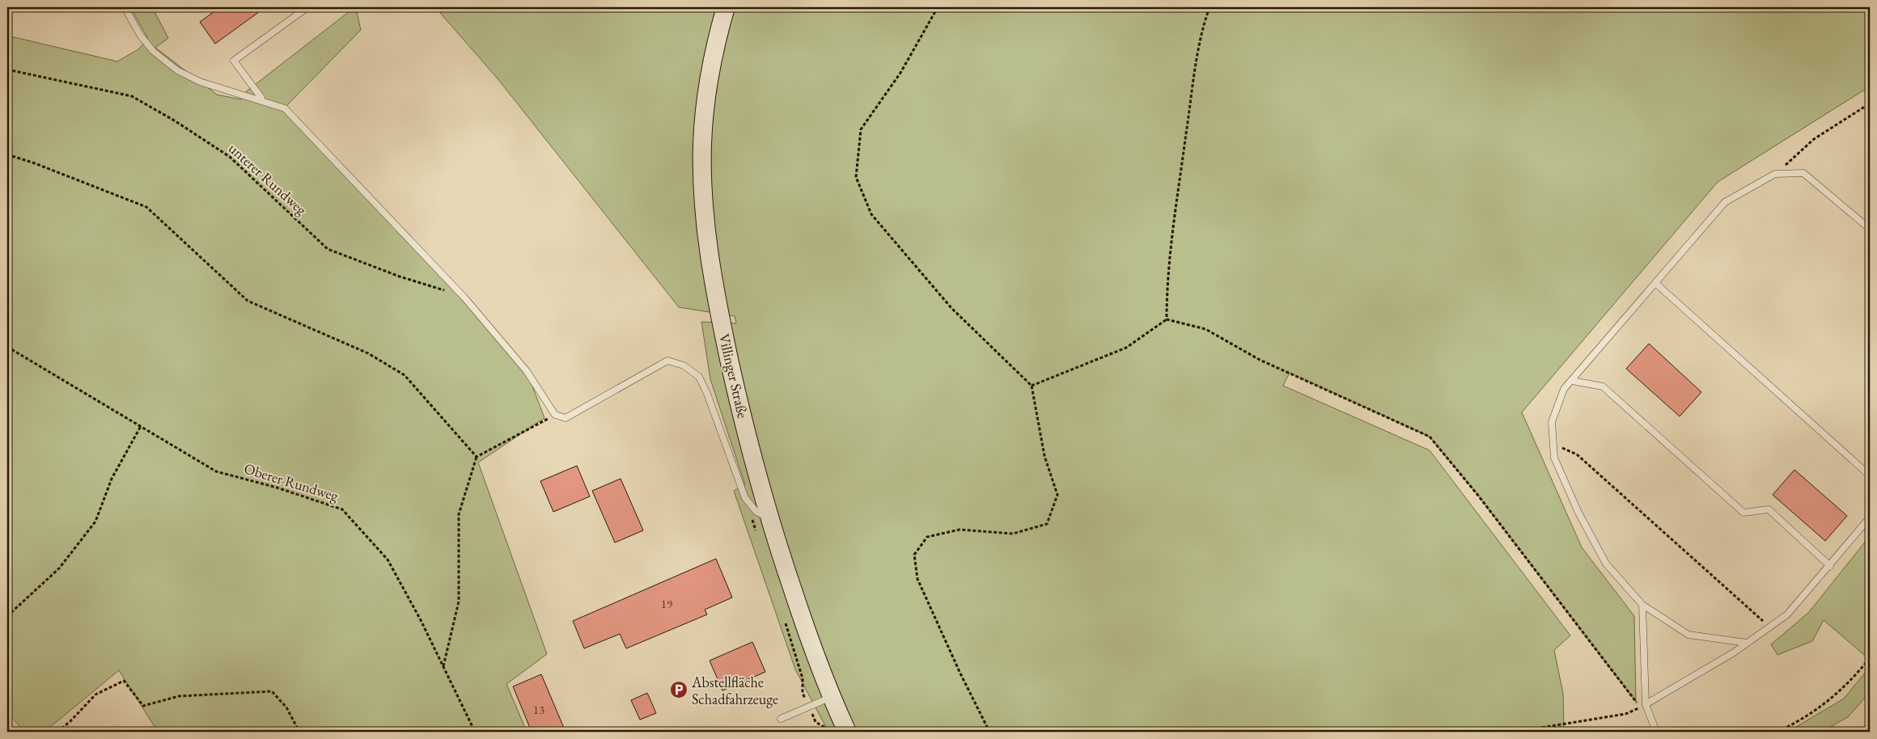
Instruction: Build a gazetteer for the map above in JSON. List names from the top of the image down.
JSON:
{
  "streets": {
    "main road": ["Villinger Straße"],
    "path": ["unterer Rundweg", "Oberer Rundweg"]
  },
  "places": {
    "parking": ["Abstellfläche Schadfahrzeuge"]
  },
  "house_numbers": ["19", "13"]
}
